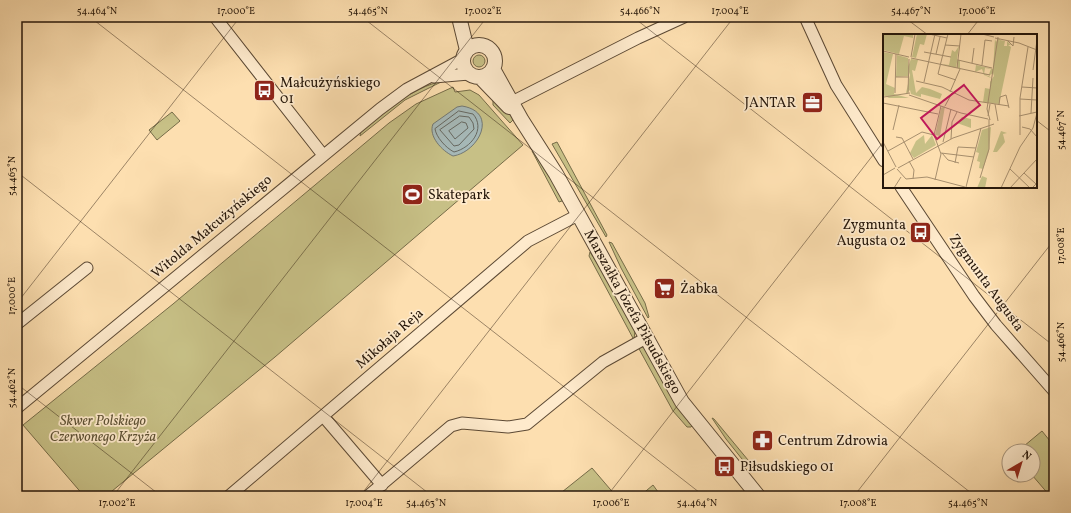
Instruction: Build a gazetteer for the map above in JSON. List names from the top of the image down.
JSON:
{
  "streets": {
    "street": [
      "Witolda Małcużyńskiego",
      "Zygmunta Augusta",
      "Marszałka Józefa Piłsudskiego",
      "Mikołaja Reja"
    ]
  },
  "crossings": [
    ["Witolda Małcużyńskiego", "Marszałka Józefa Piłsudskiego"],
    ["Marszałka Józefa Piłsudskiego", "Mikołaja Reja"]
  ],
  "parks": ["Skwer Polskiego Czerwonego Krzyża"],
  "places": {
    "bus stop": ["Małcużyńskiego 01", "Zygmunta Augusta 02", "Piłsudskiego 01"],
    "office": ["JANTAR"],
    "sports": ["Skatepark"],
    "supermarket": ["Żabka"],
    "pharmacy": ["Centrum Zdrowia"]
  },
  "north": "top right",
  "coordinates": [
    "54.464°N",
    "17.000°E",
    "54.465°N",
    "17.002°E",
    "54.466°N",
    "17.004°E",
    "54.467°N",
    "17.006°E",
    "54.463°N",
    "17.008°E",
    "54.462°N"
  ]
}
